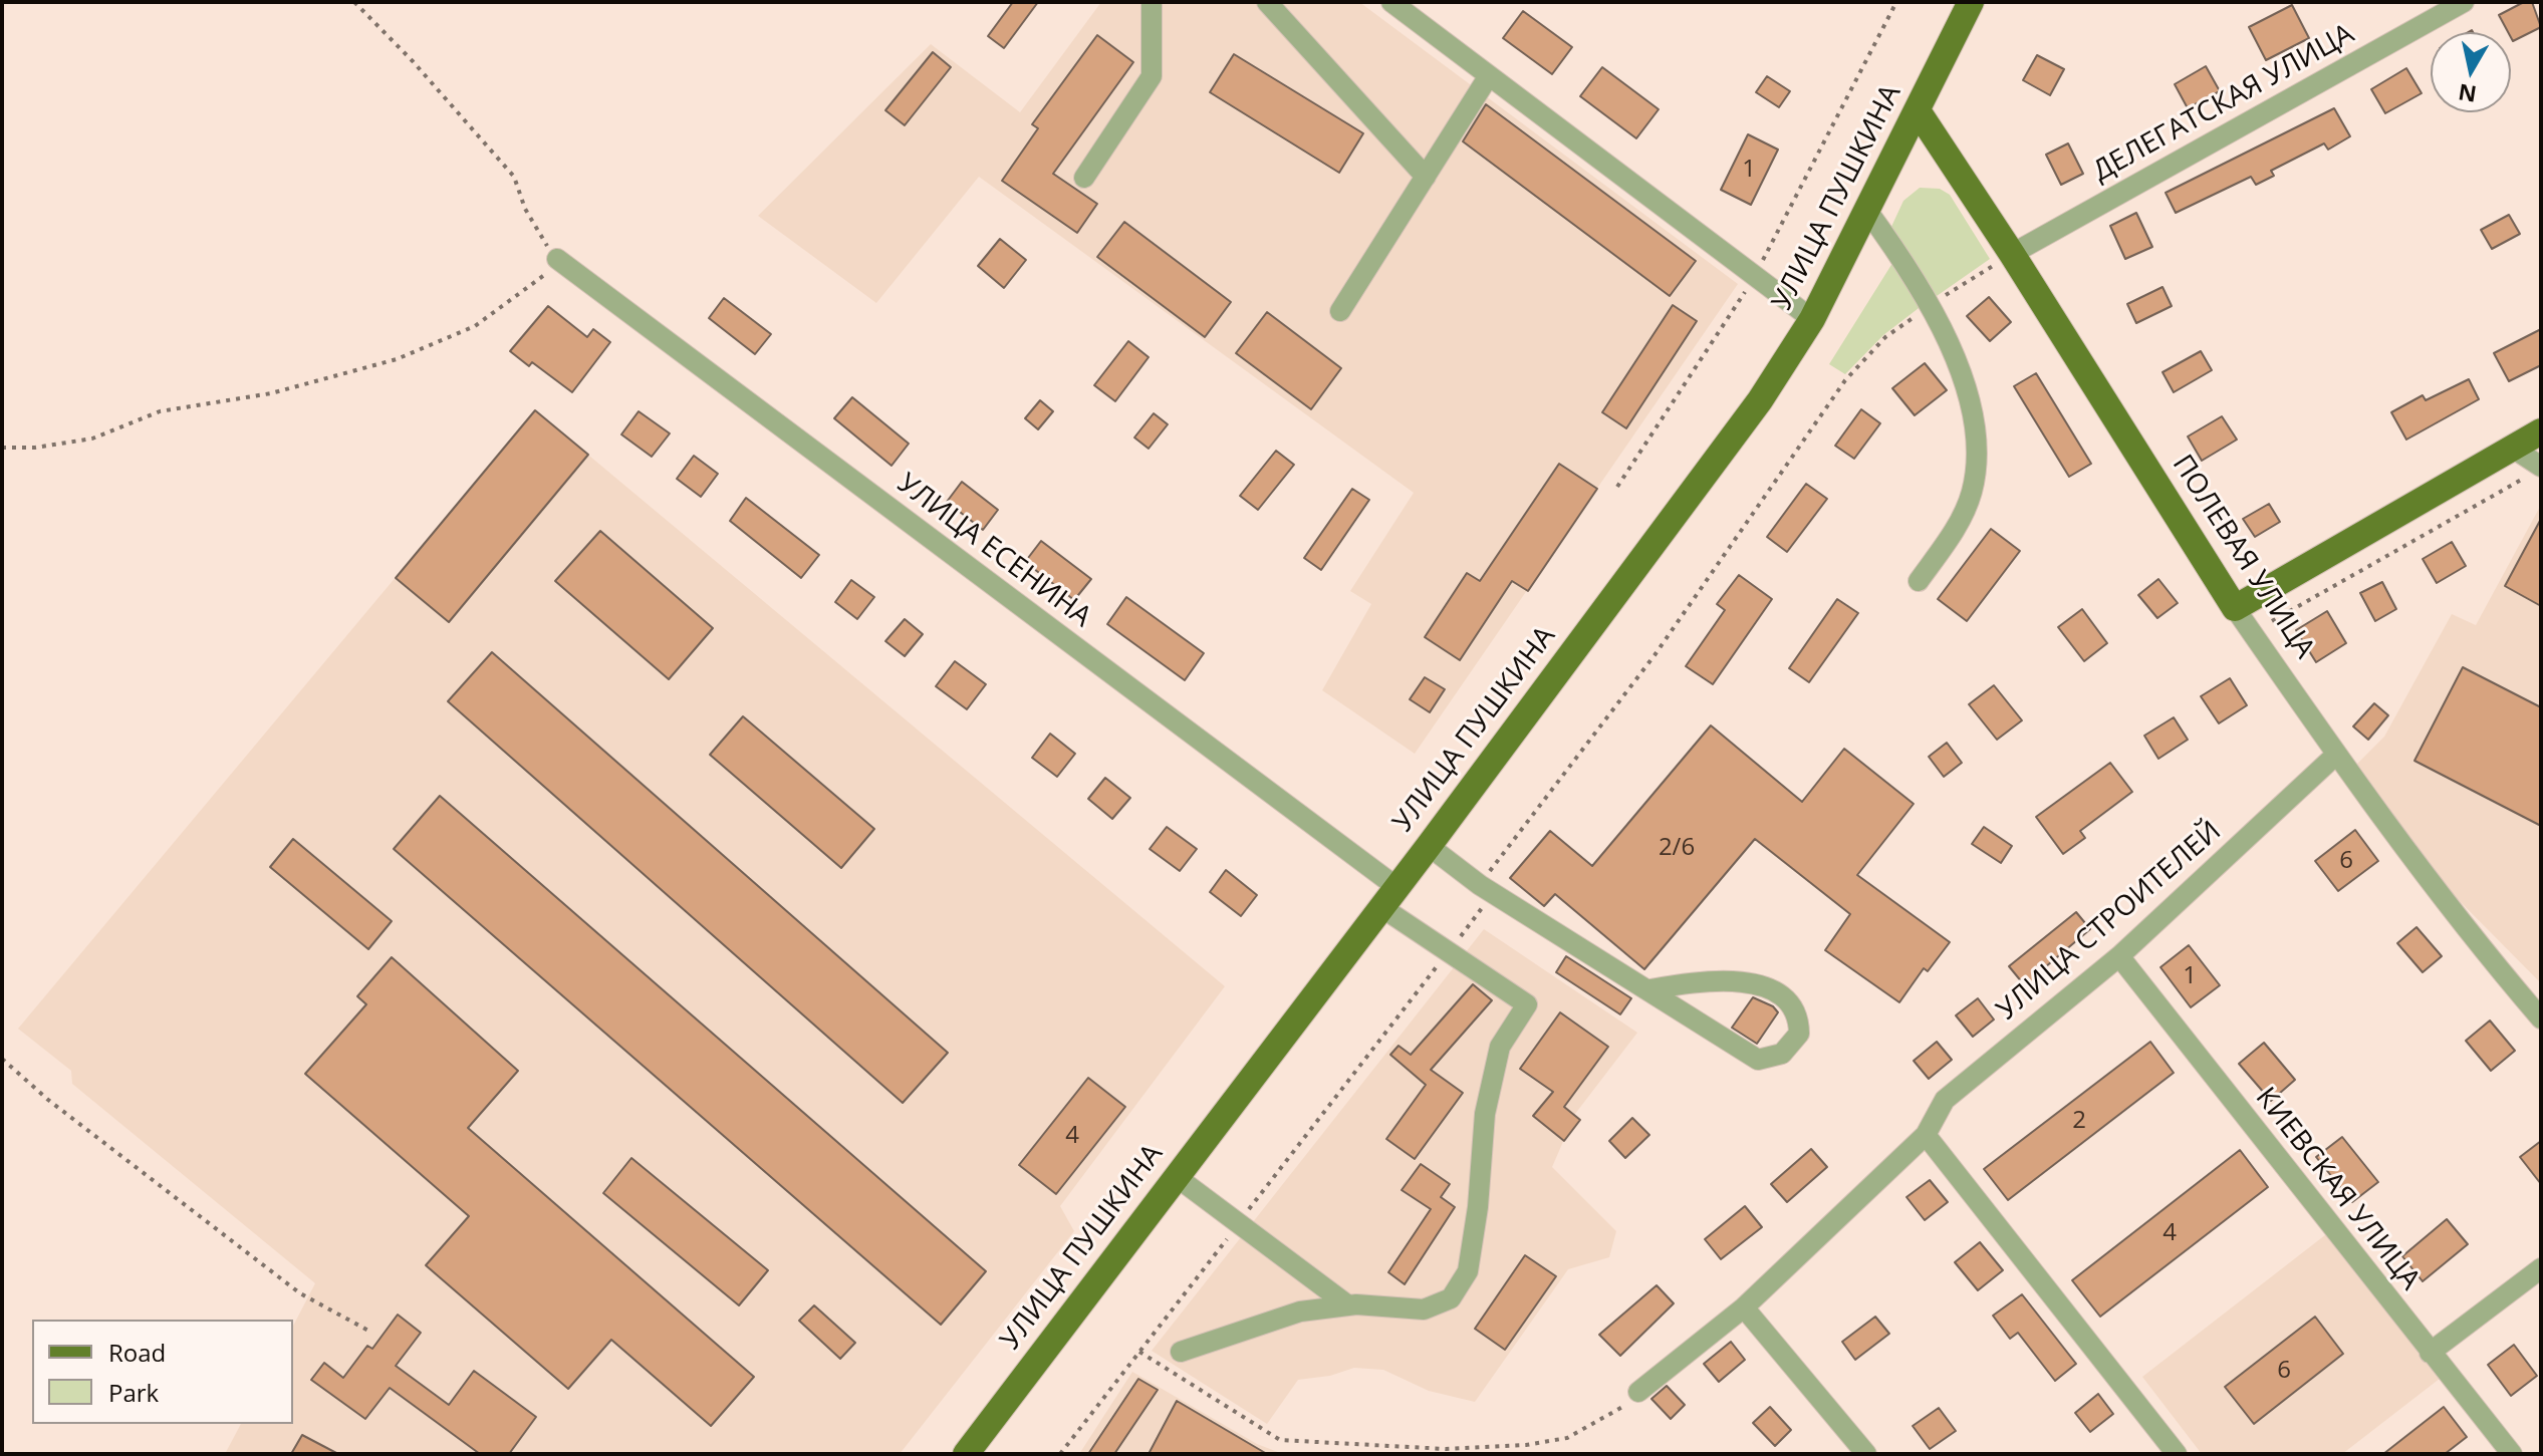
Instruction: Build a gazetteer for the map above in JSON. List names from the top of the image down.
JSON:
{
  "streets": {
    "main road": ["УЛИЦА ПУШКИНА", "ПОЛЕВАЯ УЛИЦА"],
    "street": [
      "ДЕЛЕГАТСКАЯ УЛИЦА",
      "УЛИЦА ЕСЕНИНА",
      "УЛИЦА СТРОИТЕЛЕЙ",
      "КИЕВСКАЯ УЛИЦА"
    ]
  },
  "crossings": [
    ["ДЕЛЕГАТСКАЯ УЛИЦА", "ПОЛЕВАЯ УЛИЦА"],
    ["УЛИЦА ПУШКИНА", "УЛИЦА ЕСЕНИНА"],
    ["УЛИЦА ПУШКИНА", "ПОЛЕВАЯ УЛИЦА"],
    ["ПОЛЕВАЯ УЛИЦА", "УЛИЦА СТРОИТЕЛЕЙ"],
    ["УЛИЦА СТРОИТЕЛЕЙ", "КИЕВСКАЯ УЛИЦА"]
  ],
  "house_numbers": [
    "1",
    "2/6",
    "6",
    "1",
    "2",
    "4",
    "4",
    "6"
  ],
  "legend": ["Road", "Park"],
  "north": "bottom"
}
